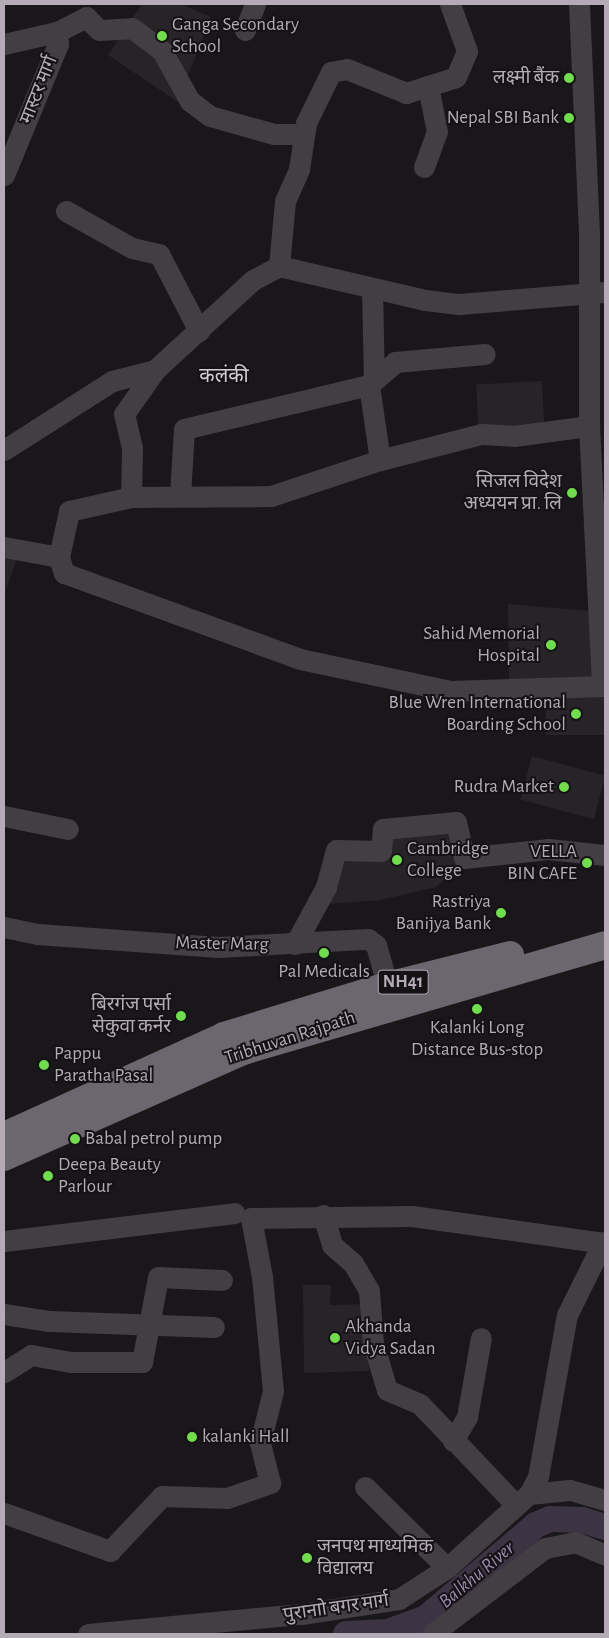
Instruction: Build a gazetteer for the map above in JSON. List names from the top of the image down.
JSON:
{
  "streets": {
    "highway": ["NH41", "Tribhuvan Rajpath"],
    "street": ["मास्टर मार्ग", "Master Marg", "पुरानाो बगर मार्ग"]
  },
  "crossings": [
    ["Master Marg", "Tribhuvan Rajpath"]
  ],
  "districts": ["कलंकी"],
  "water": ["Balkhu River"],
  "places": [
    "Ganga Secondary School",
    "लक्ष्मी बैंक",
    "Nepal SBI Bank",
    "सिजल विदेश अध्ययन प्रा. लि",
    "Sahid Memorial Hospital",
    "Blue Wren International Boarding School",
    "Rudra Market",
    "Cambridge College",
    "VELLA BIN CAFE",
    "Rastriya Banijya Bank",
    "Pal Medicals",
    "Kalanki Long Distance Bus-stop",
    "बिरगंज पर्सा सेकुवा कर्नर",
    "Pappu Paratha Pasal",
    "Babal petrol pump",
    "Deepa Beauty Parlour",
    "Akhanda Vidya Sadan",
    "kalanki Hall",
    "जनपथ माध्यमिक विद्यालय"
  ]
}
